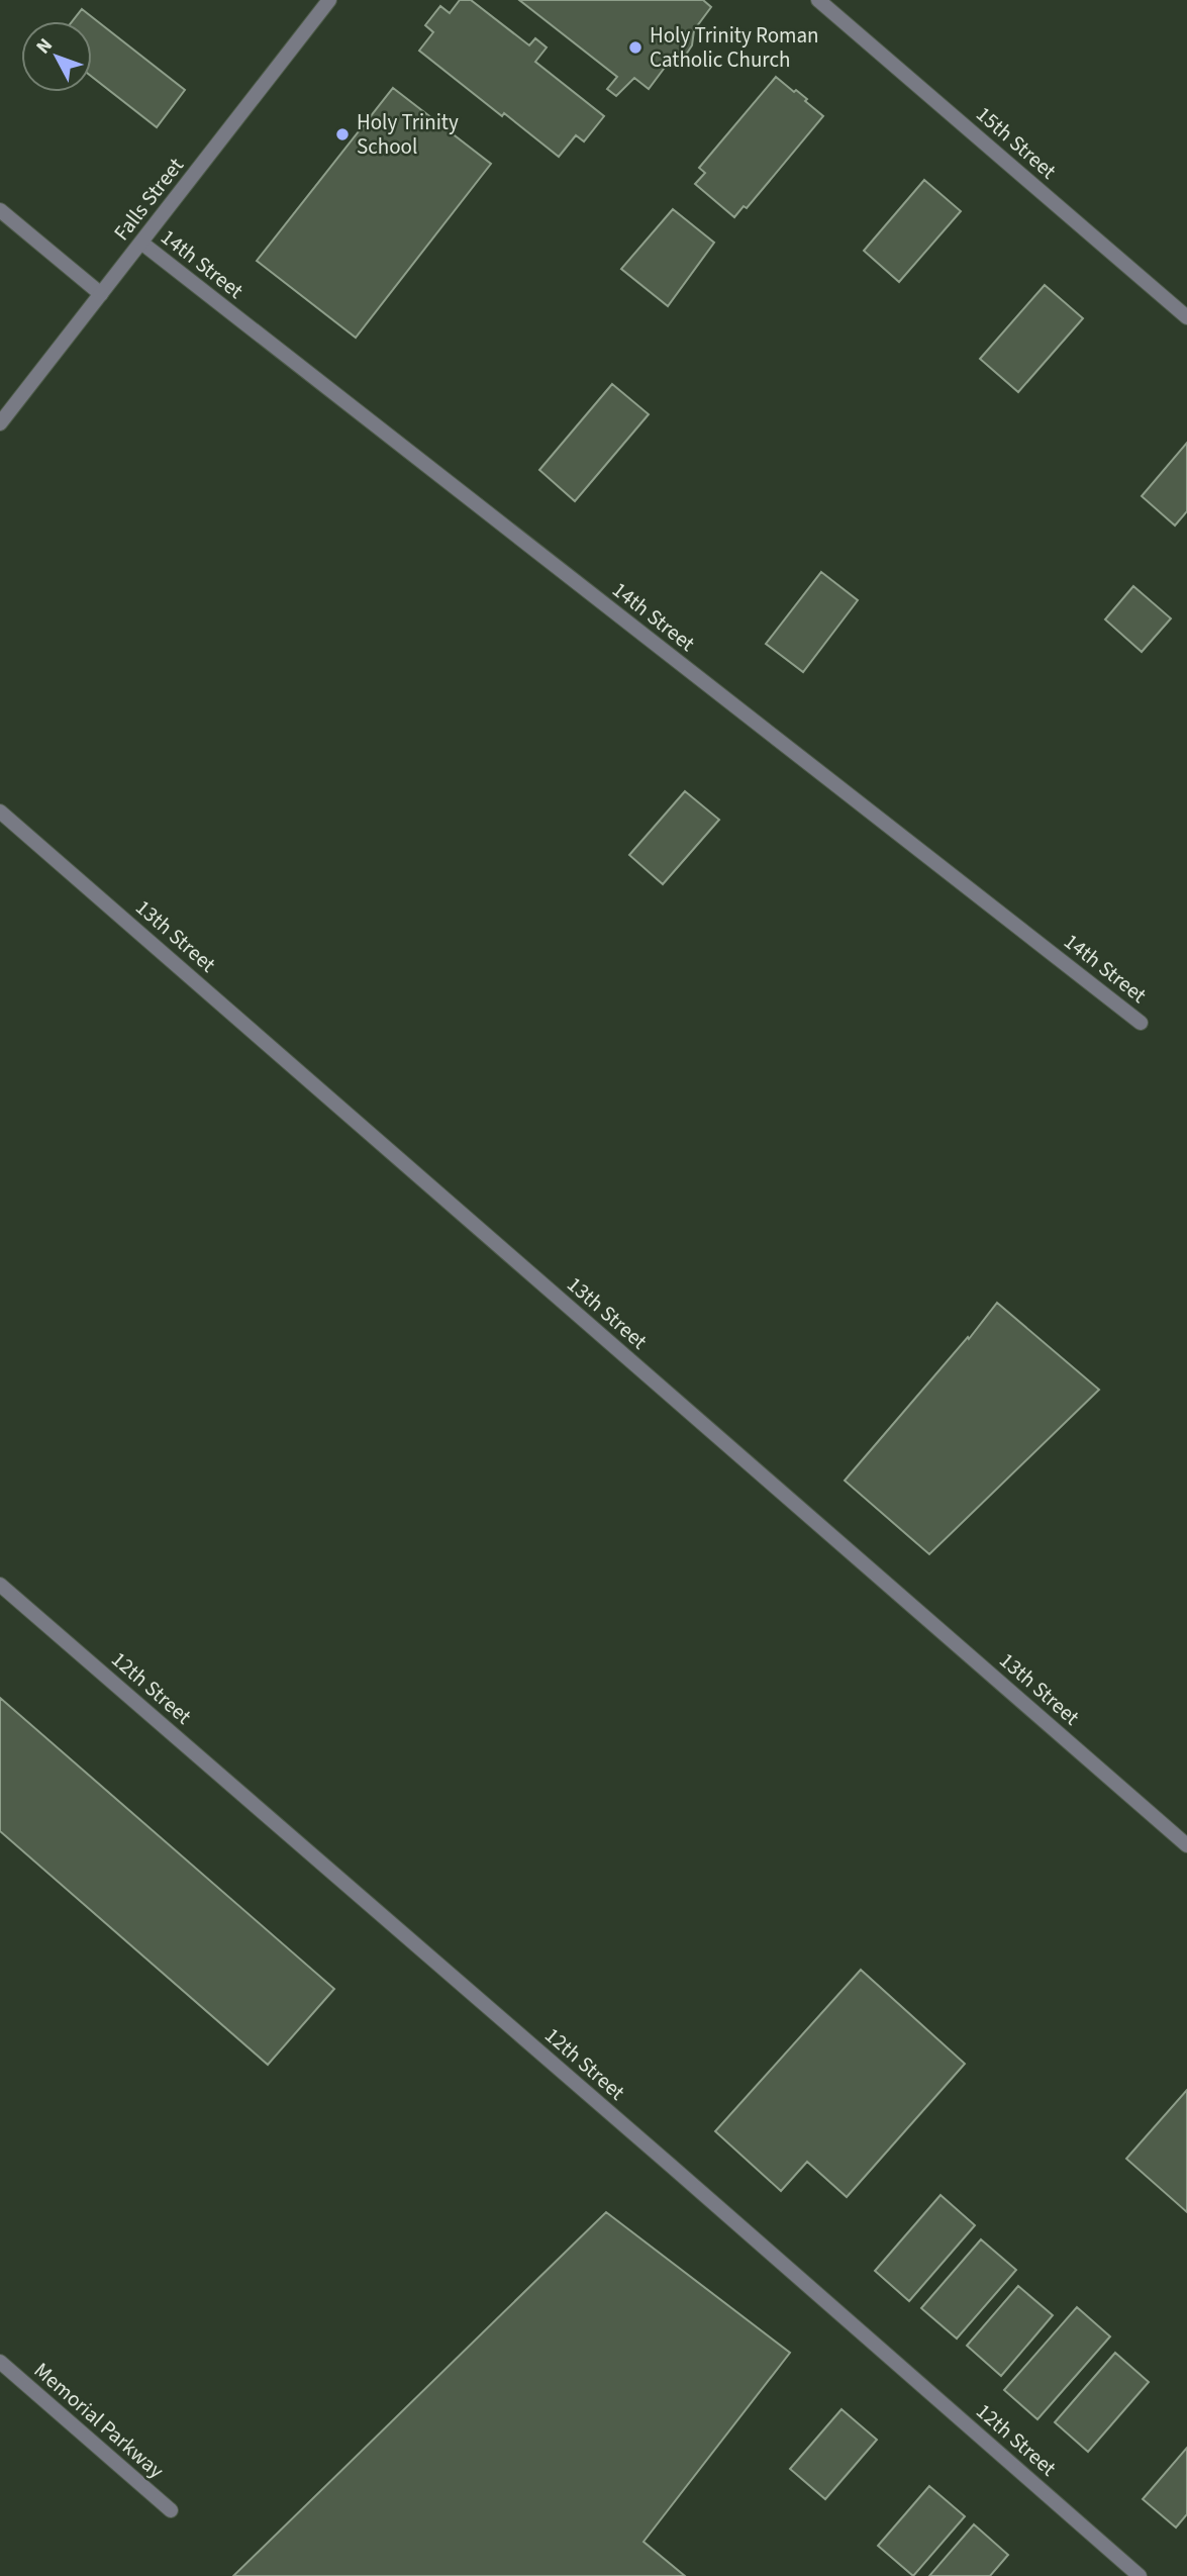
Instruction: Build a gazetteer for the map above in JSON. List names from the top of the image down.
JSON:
{
  "streets": {
    "street": [
      "15th Street",
      "Falls Street",
      "14th Street",
      "13th Street",
      "12th Street",
      "Memorial Parkway"
    ]
  },
  "crossings": [
    ["Falls Street", "14th Street"]
  ],
  "places": ["Holy Trinity Roman Catholic Church", "Holy Trinity School"],
  "north": "top left"
}
